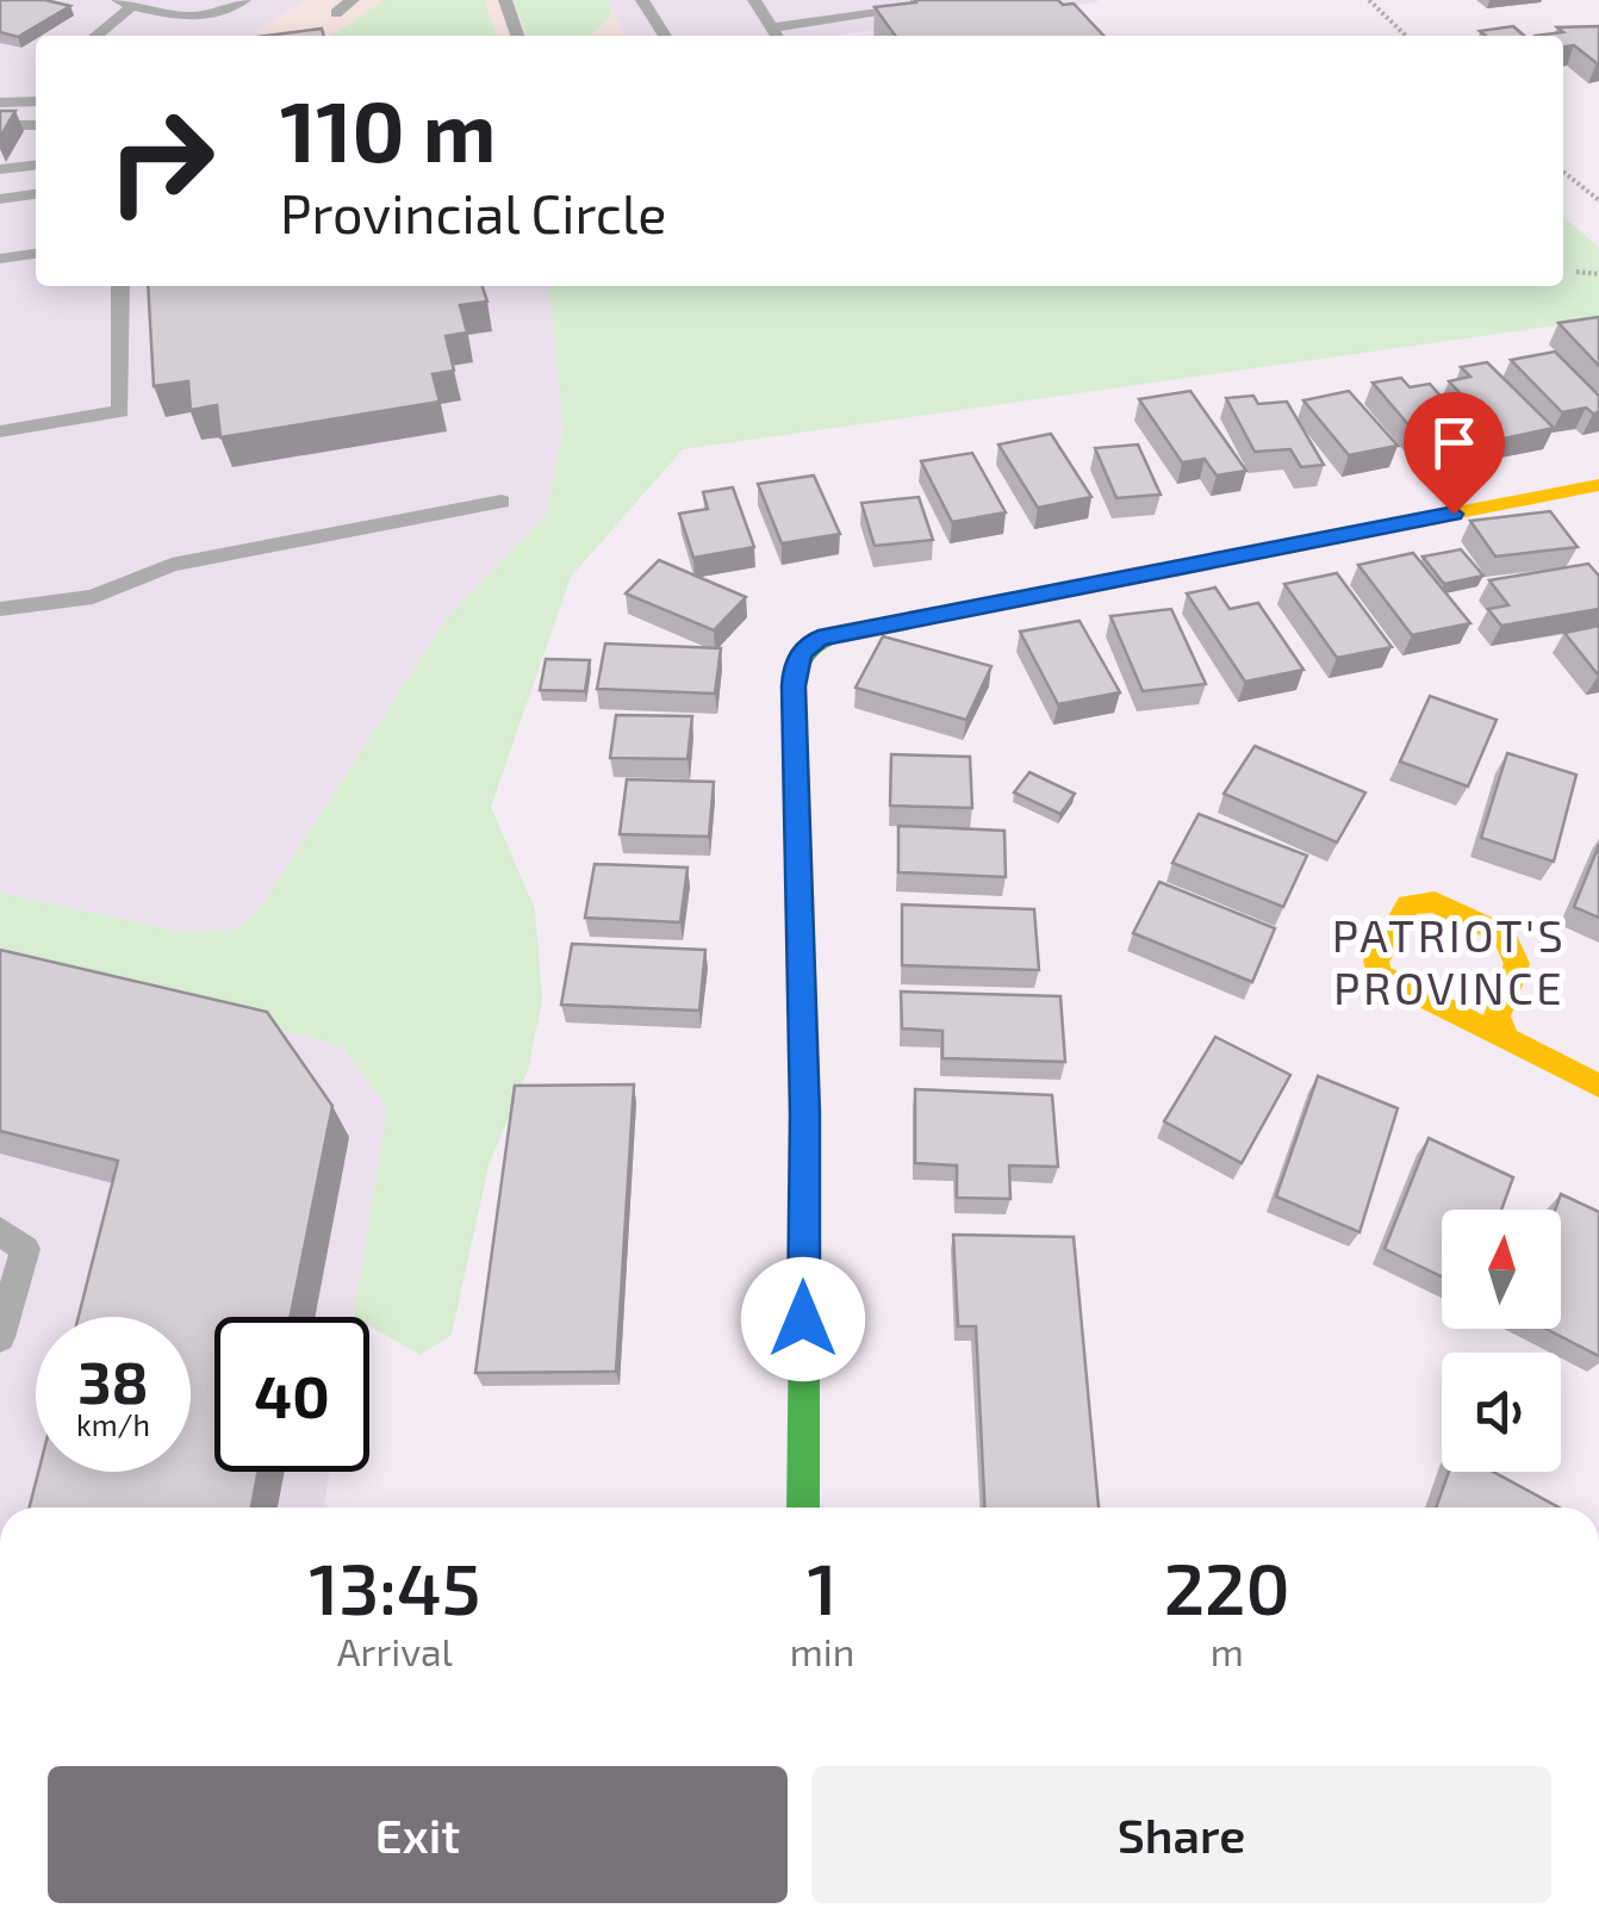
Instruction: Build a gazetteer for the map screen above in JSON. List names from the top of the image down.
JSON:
{
  "districts": ["PATRIOT'S PROVINCE"],
  "north": "top",
  "page": {
    "turn": ["110 m", "Provincial Circle"],
    "speed": "38 km/h",
    "limit": "40",
    "eta": [
      "13:45",
      "Arrival",
      "1",
      "min",
      "220",
      "m"
    ],
    "buttons": ["Exit", "Share"]
  }
}
